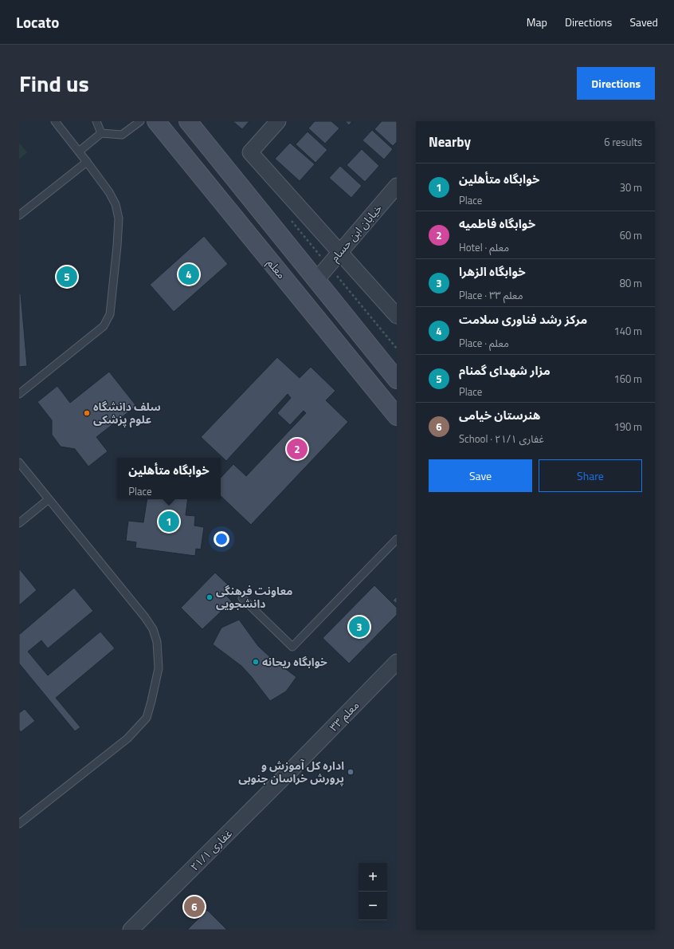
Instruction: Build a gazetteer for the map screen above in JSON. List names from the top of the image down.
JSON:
{
  "streets": {
    "main road": ["معلم"],
    "street": ["خیابان ابن حسام", "معلم ۳۳", "غفاری ۲۱/۱"]
  },
  "crossings": [
    ["معلم ۳۳", "غفاری ۲۱/۱"]
  ],
  "places": [
    "سلف دانشگاه علوم پزشکی",
    "معاونت فرهنگی دانشجویی",
    "خوابگاه ریحانه",
    "اداره کل آموزش و پرورش خراسان جنوبی"
  ],
  "page": {
    "header": "Locato",
    "nav": ["Map", "Directions", "Saved"],
    "title": "Find us",
    "buttons": [
      "Directions",
      ["Save", "Share"]
    ],
    "heading": ["Nearby", "6 results"],
    "list": [
      {
        "mark": "1",
        "name": "خوابگاه متأهلین",
        "note": "Place",
        "value": "30 m"
      },
      {
        "mark": "2",
        "name": "خوابگاه فاطمیه",
        "note": "Hotel · معلم",
        "value": "60 m"
      },
      {
        "mark": "3",
        "name": "خوابگاه الزهرا",
        "note": "Place · معلم ۳۳",
        "value": "80 m"
      },
      {
        "mark": "4",
        "name": "مرکز رشد فناوری سلامت",
        "note": "Place · معلم",
        "value": "140 m"
      },
      {
        "mark": "5",
        "name": "مزار شهدای گمنام",
        "note": "Place",
        "value": "160 m"
      },
      {
        "mark": "6",
        "name": "هنرستان خیامی",
        "note": "School · غفاری ۲۱/۱",
        "value": "190 m"
      }
    ],
    "pins": [
      "4",
      "5",
      "2",
      "1",
      "3",
      "6"
    ],
    "popup": ["خوابگاه متأهلین", "Place"],
    "map_buttons": ["+", "−"]
  }
}
